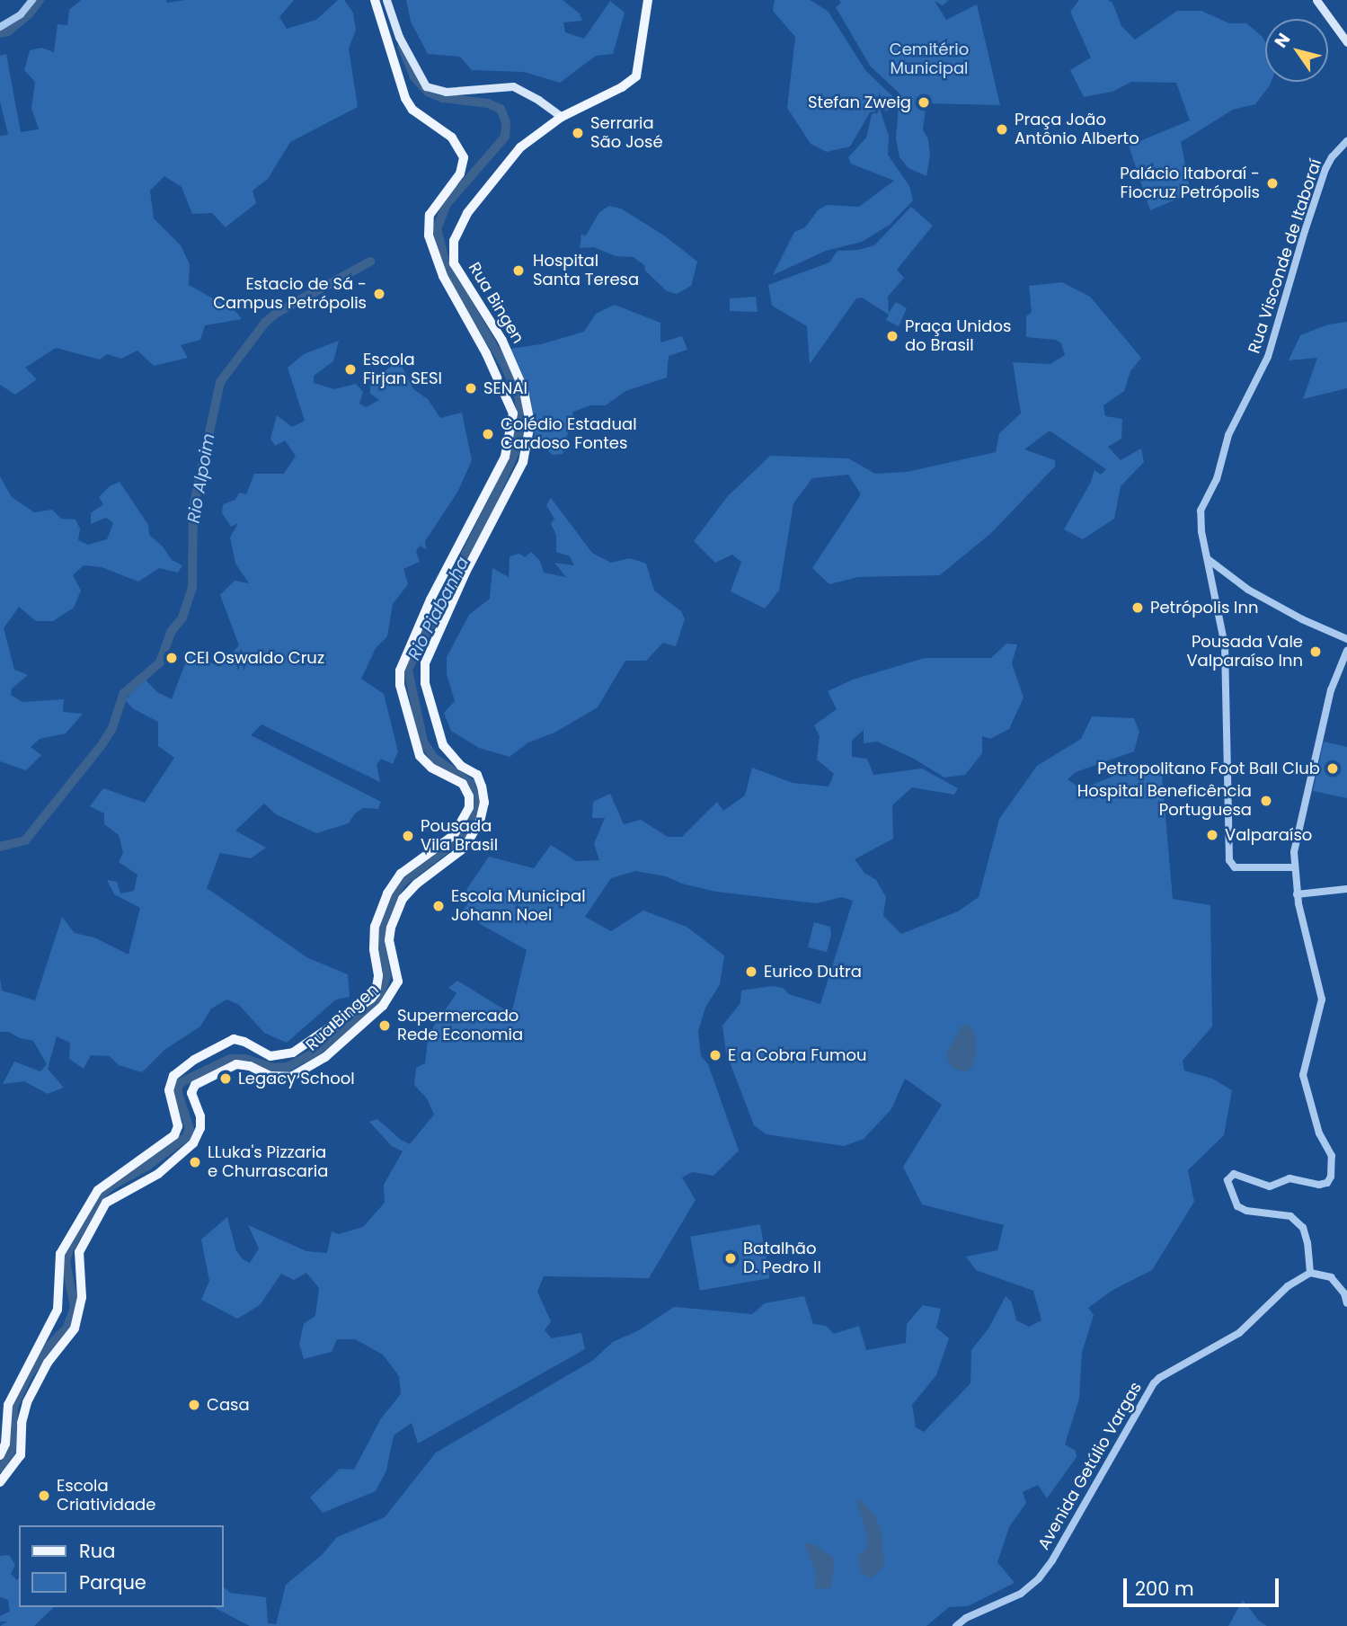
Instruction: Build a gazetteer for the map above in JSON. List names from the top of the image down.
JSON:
{
  "streets": {
    "main road": ["Rua Bingen"],
    "street": ["Rua Visconde de Itaboraí", "Avenida Getúlio Vargas"]
  },
  "water": ["Rio Alpoim", "Rio Piabanha"],
  "parks": ["Cemitério Municipal"],
  "places": [
    "Stefan Zweig",
    "Praça João Antônio Alberto",
    "Serraria São José",
    "Palácio Itaboraí - Fiocruz Petrópolis",
    "Hospital Santa Teresa",
    "Estacio de Sá - Campus Petrópolis",
    "Praça Unidos do Brasil",
    "Escola Firjan SESI",
    "SENAI",
    "Colédio Estadual Cardoso Fontes",
    "Petrópolis Inn",
    "Pousada Vale Valparaíso Inn",
    "CEI Oswaldo Cruz",
    "Petropolitano Foot Ball Club",
    "Hospital Beneficência Portuguesa",
    "Valparaíso",
    "Pousada Vila Brasil",
    "Escola Municipal Johann Noel",
    "Eurico Dutra",
    "Supermercado Rede Economia",
    "E a Cobra Fumou",
    "Legacy School",
    "LLuka's Pizzaria e Churrascaria",
    "Batalhão D. Pedro II",
    "Casa",
    "Escola Criatividade"
  ],
  "legend": ["Rua", "Parque"],
  "scale_bar": "200 m",
  "north": "top left"
}
